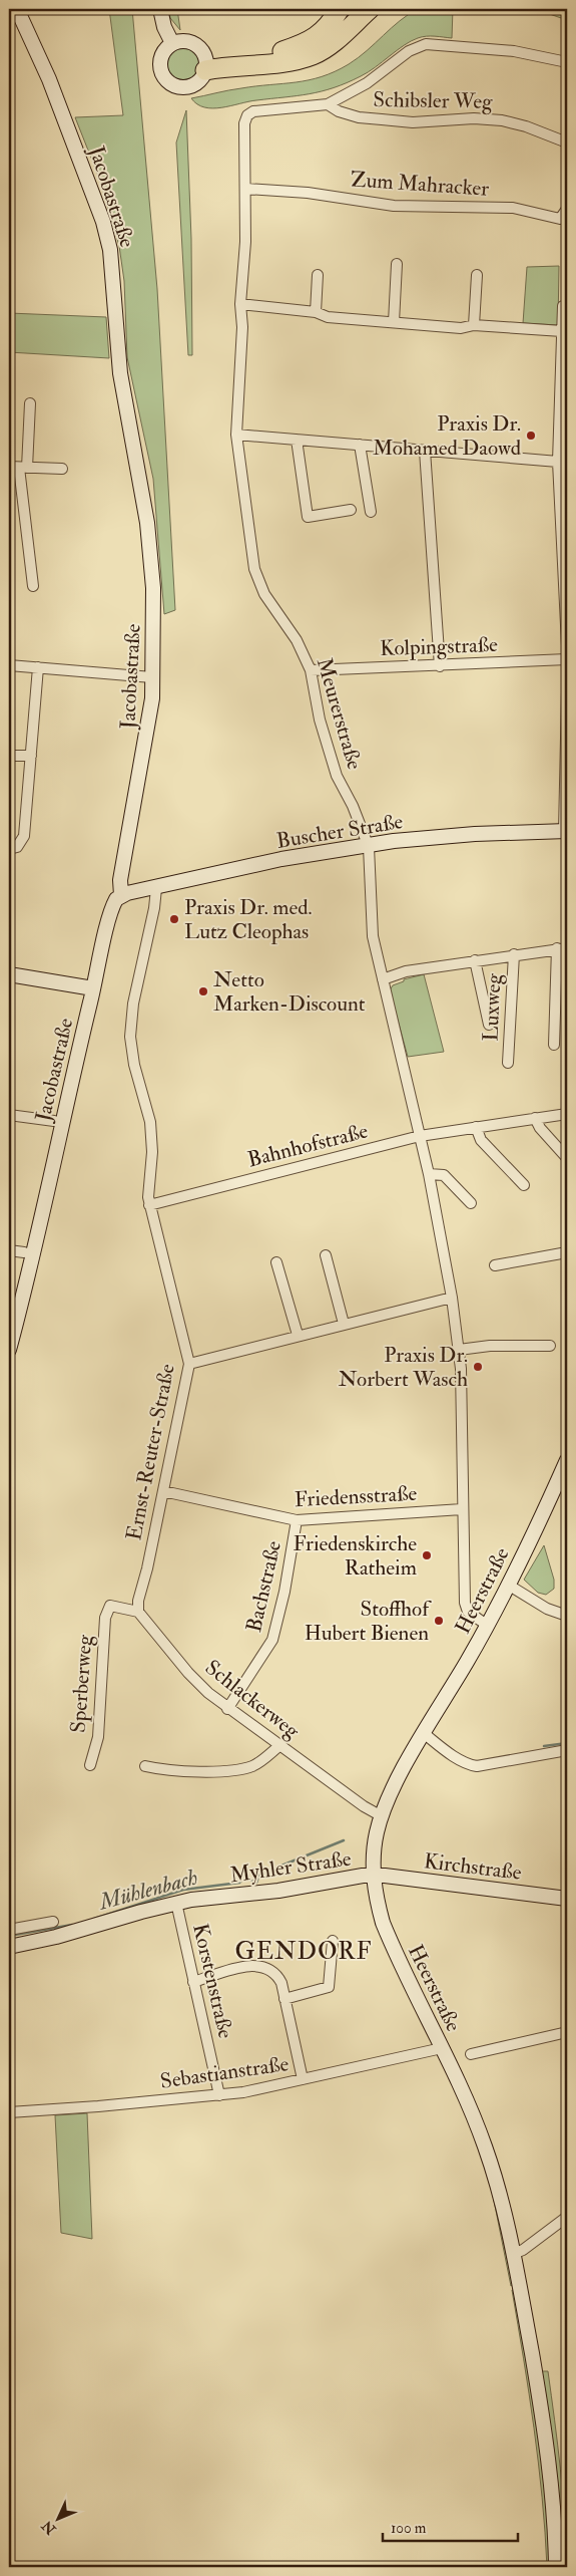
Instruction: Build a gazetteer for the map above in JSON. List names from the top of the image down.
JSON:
{
  "streets": {
    "main road": [
      "Jacobastraße",
      "Buscher Straße",
      "Heerstraße",
      "Myhler Straße",
      "Kirchstraße"
    ],
    "street": [
      "Schibsler Weg",
      "Zum Mahracker",
      "Kolpingstraße",
      "Meurerstraße",
      "Luxweg",
      "Bahnhofstraße",
      "Ernst-Reuter-Straße",
      "Friedensstraße",
      "Bachstraße",
      "Sperberweg",
      "Schlackerweg",
      "Korstenstraße",
      "Sebastianstraße"
    ]
  },
  "crossings": [
    ["Schibsler Weg", "Zum Mahracker"],
    ["Schibsler Weg", "Meurerstraße"],
    ["Jacobastraße", "Buscher Straße"],
    ["Kolpingstraße", "Meurerstraße"],
    ["Meurerstraße", "Buscher Straße"],
    ["Meurerstraße", "Luxweg"],
    ["Meurerstraße", "Bahnhofstraße"],
    ["Meurerstraße", "Friedensstraße"],
    ["Meurerstraße", "Heerstraße"],
    ["Buscher Straße", "Ernst-Reuter-Straße"],
    ["Bahnhofstraße", "Ernst-Reuter-Straße"],
    ["Ernst-Reuter-Straße", "Friedensstraße"],
    ["Ernst-Reuter-Straße", "Sperberweg"],
    ["Ernst-Reuter-Straße", "Schlackerweg"],
    ["Friedensstraße", "Bachstraße"],
    ["Bachstraße", "Schlackerweg"],
    ["Heerstraße", "Schlackerweg"],
    ["Heerstraße", "Myhler Straße"],
    ["Heerstraße", "Kirchstraße"],
    ["Heerstraße", "Sebastianstraße"],
    ["Sperberweg", "Schlackerweg"],
    ["Myhler Straße", "Kirchstraße"],
    ["Myhler Straße", "Korstenstraße"],
    ["Korstenstraße", "Sebastianstraße"]
  ],
  "districts": ["GENDORF"],
  "water": ["Mühlenbach"],
  "places": [
    "Praxis Dr. Mohamed Daowd",
    "Praxis Dr. med. Lutz Cleophas",
    "Netto Marken-Discount",
    "Praxis Dr. Norbert Wasch",
    "Friedenskirche Ratheim",
    "Stoffhof Hubert Bienen"
  ],
  "scale_bar": "100 m",
  "north": "bottom left"
}
